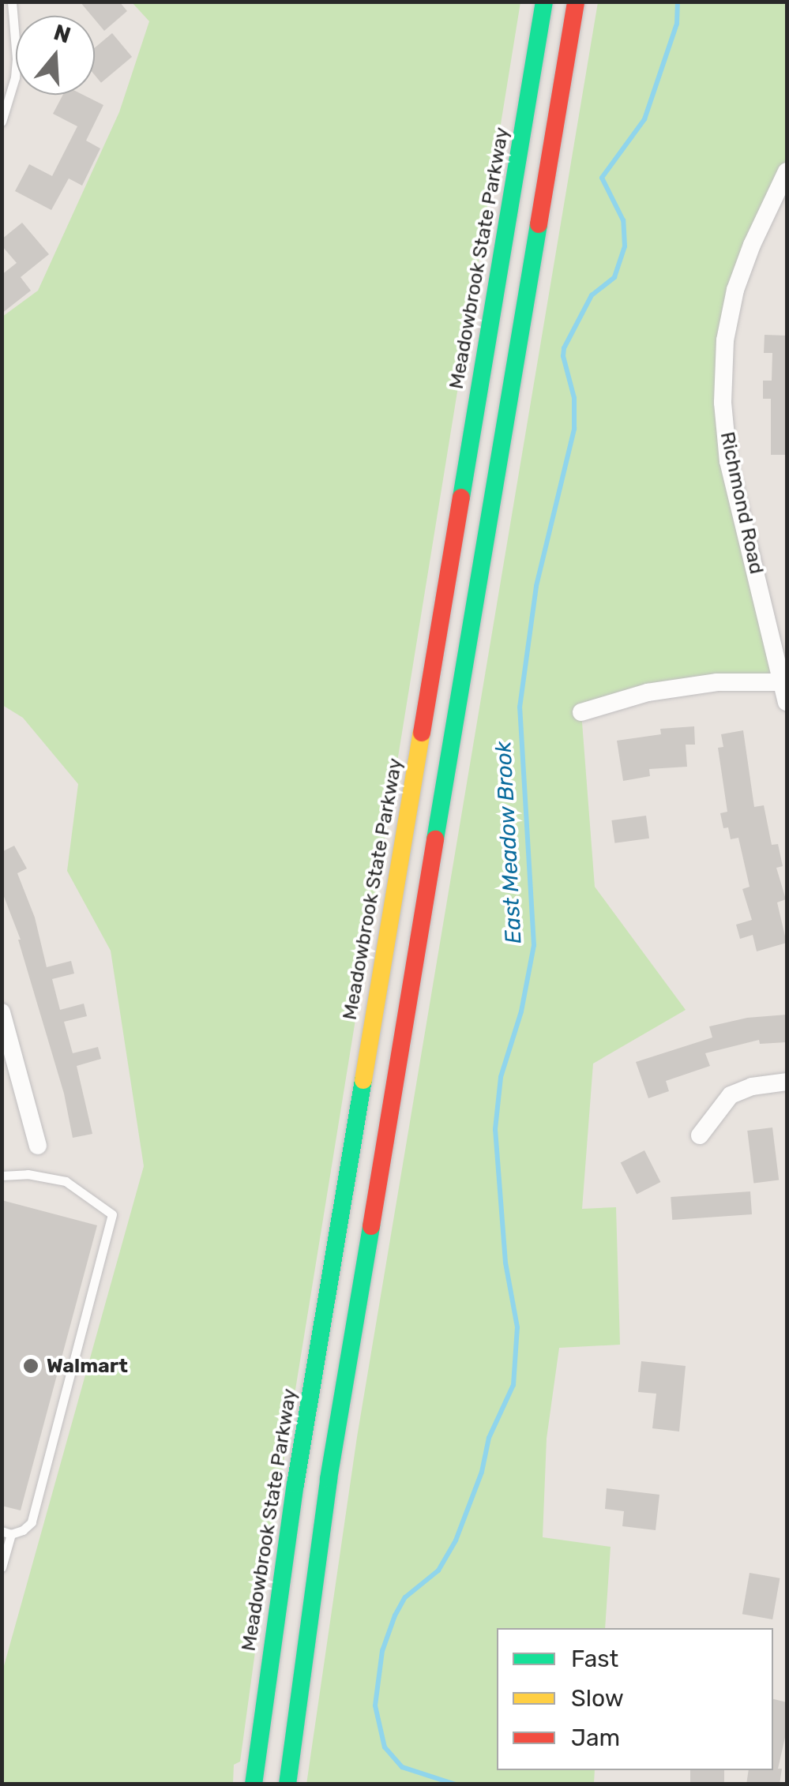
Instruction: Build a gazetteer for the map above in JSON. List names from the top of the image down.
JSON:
{
  "streets": {
    "highway": ["Meadowbrook State Parkway"],
    "street": ["Richmond Road"]
  },
  "water": ["East Meadow Brook"],
  "places": ["Walmart"],
  "legend": ["Fast", "Slow", "Jam"],
  "north": "top"
}
